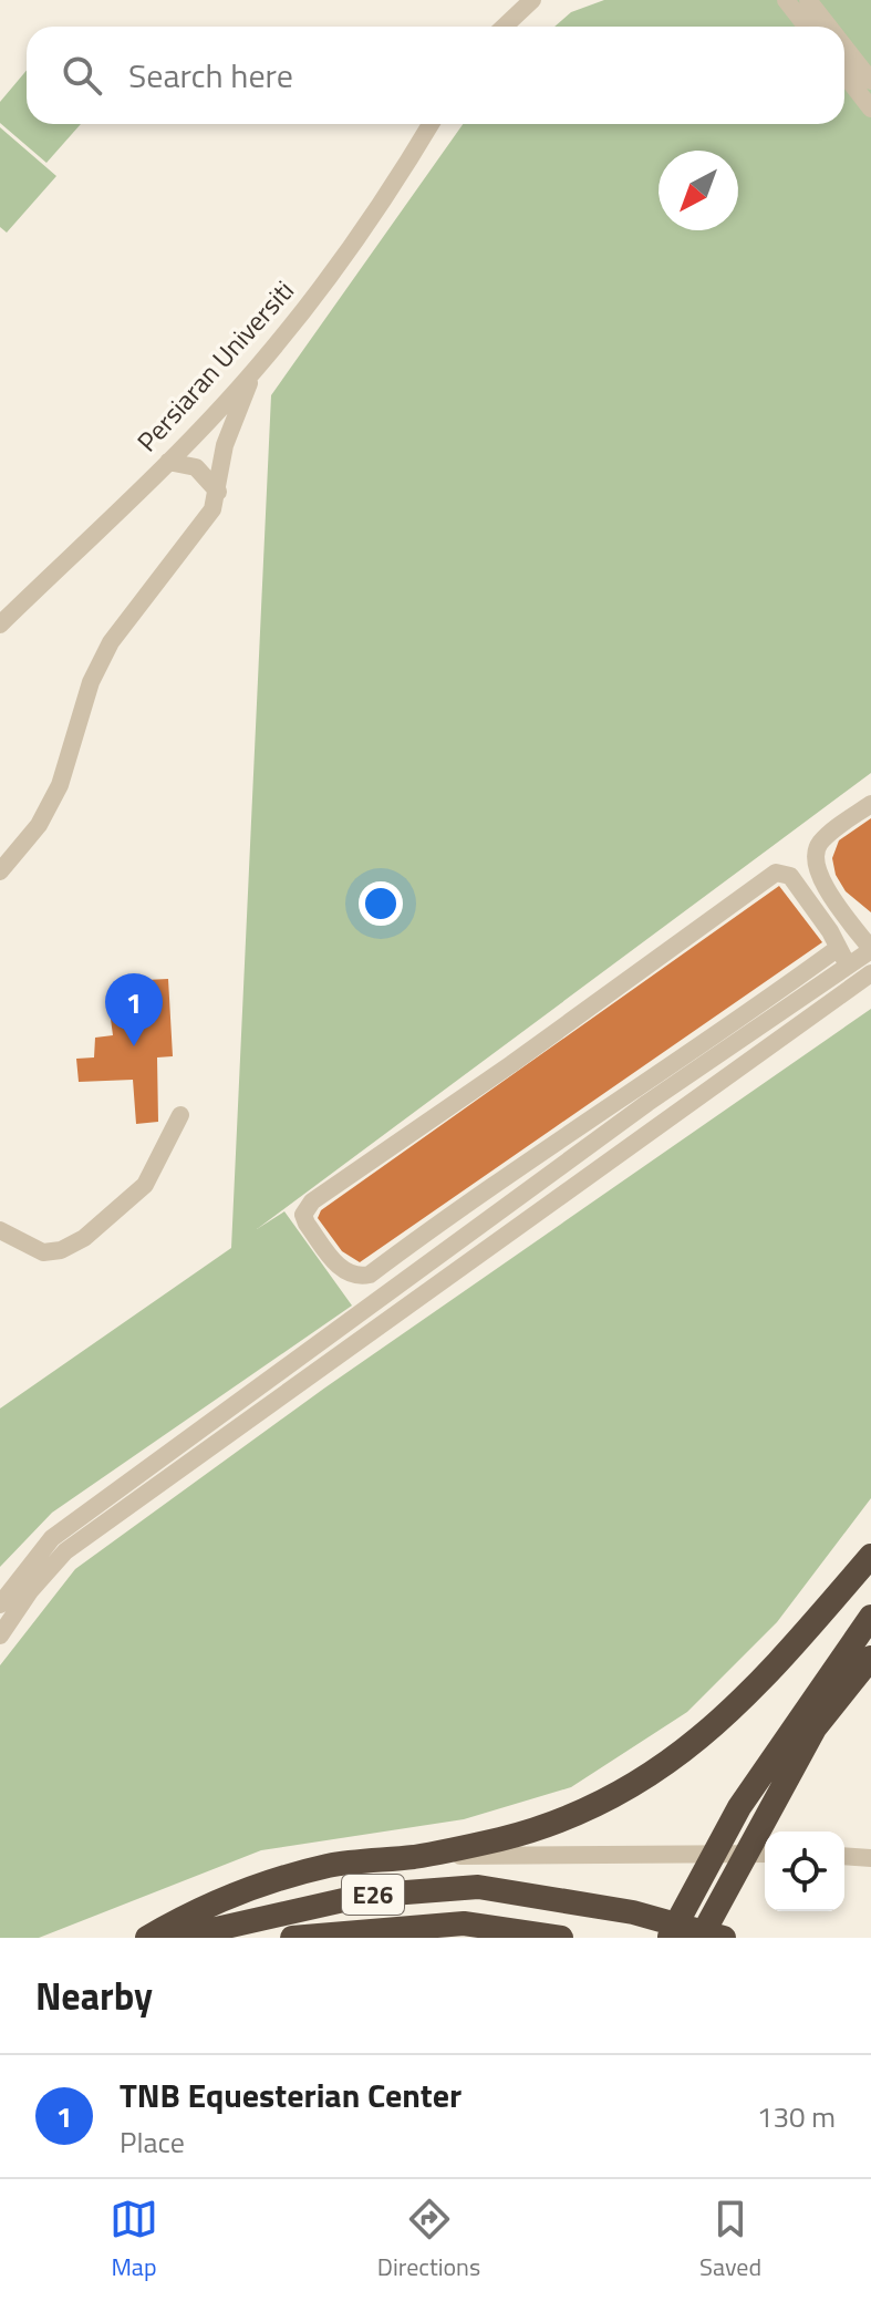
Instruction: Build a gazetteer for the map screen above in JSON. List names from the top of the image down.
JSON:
{
  "streets": {
    "highway": ["E26"],
    "street": ["Persiaran Universiti"]
  },
  "north": "bottom left",
  "page": {
    "search": "Search here",
    "pins": "1",
    "heading": "Nearby",
    "list": [
      {
        "mark": "1",
        "name": "TNB Equesterian Center",
        "note": "Place",
        "value": "130 m"
      }
    ],
    "nav": ["Map", "Directions", "Saved"]
  }
}
